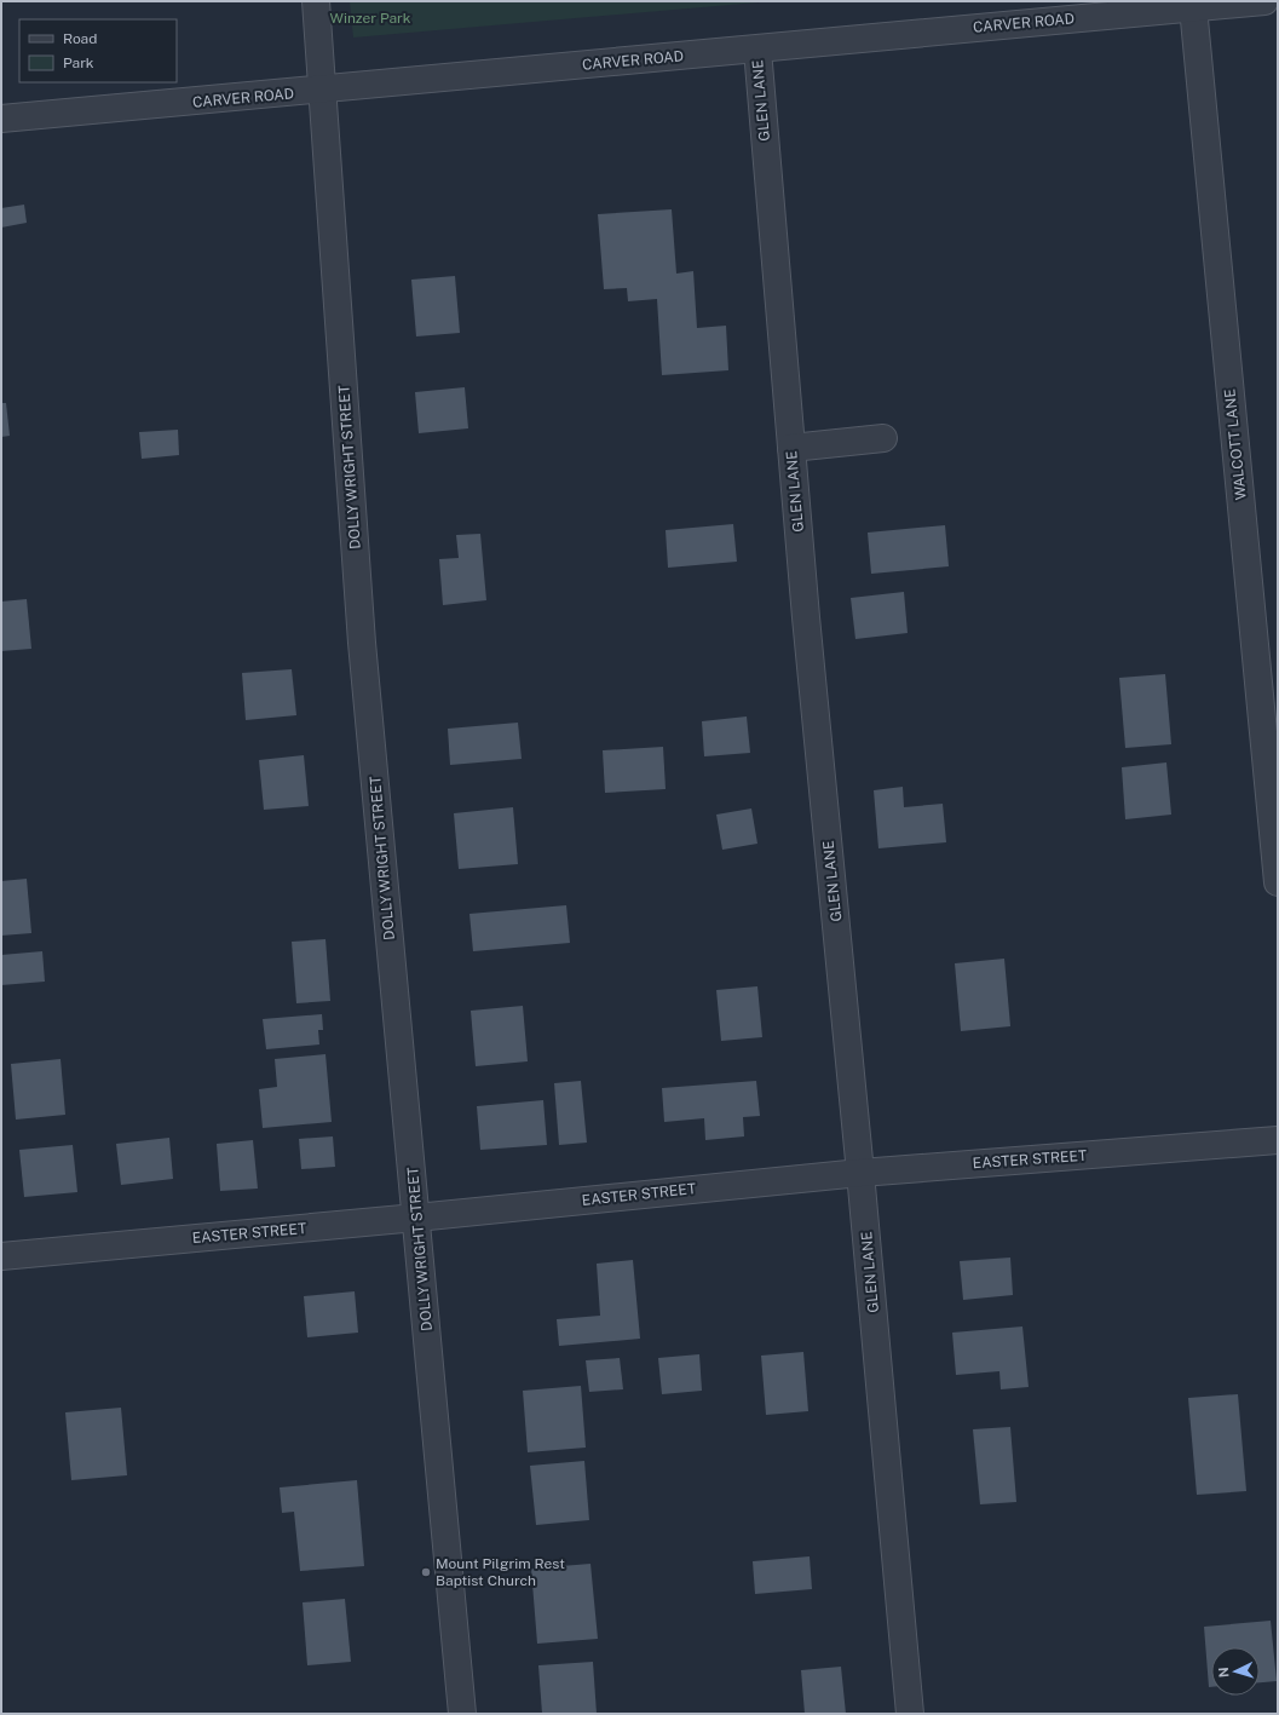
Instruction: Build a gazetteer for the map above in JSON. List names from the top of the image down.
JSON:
{
  "streets": {
    "street": [
      "CARVER ROAD",
      "GLEN LANE",
      "WALCOTT LANE",
      "DOLLY WRIGHT STREET",
      "EASTER STREET"
    ]
  },
  "crossings": [
    ["CARVER ROAD", "GLEN LANE"],
    ["CARVER ROAD", "WALCOTT LANE"],
    ["CARVER ROAD", "DOLLY WRIGHT STREET"],
    ["GLEN LANE", "EASTER STREET"],
    ["DOLLY WRIGHT STREET", "EASTER STREET"]
  ],
  "parks": ["Winzer Park"],
  "places": ["Mount Pilgrim Rest Baptist Church"],
  "legend": ["Road", "Park"],
  "north": "left"
}
